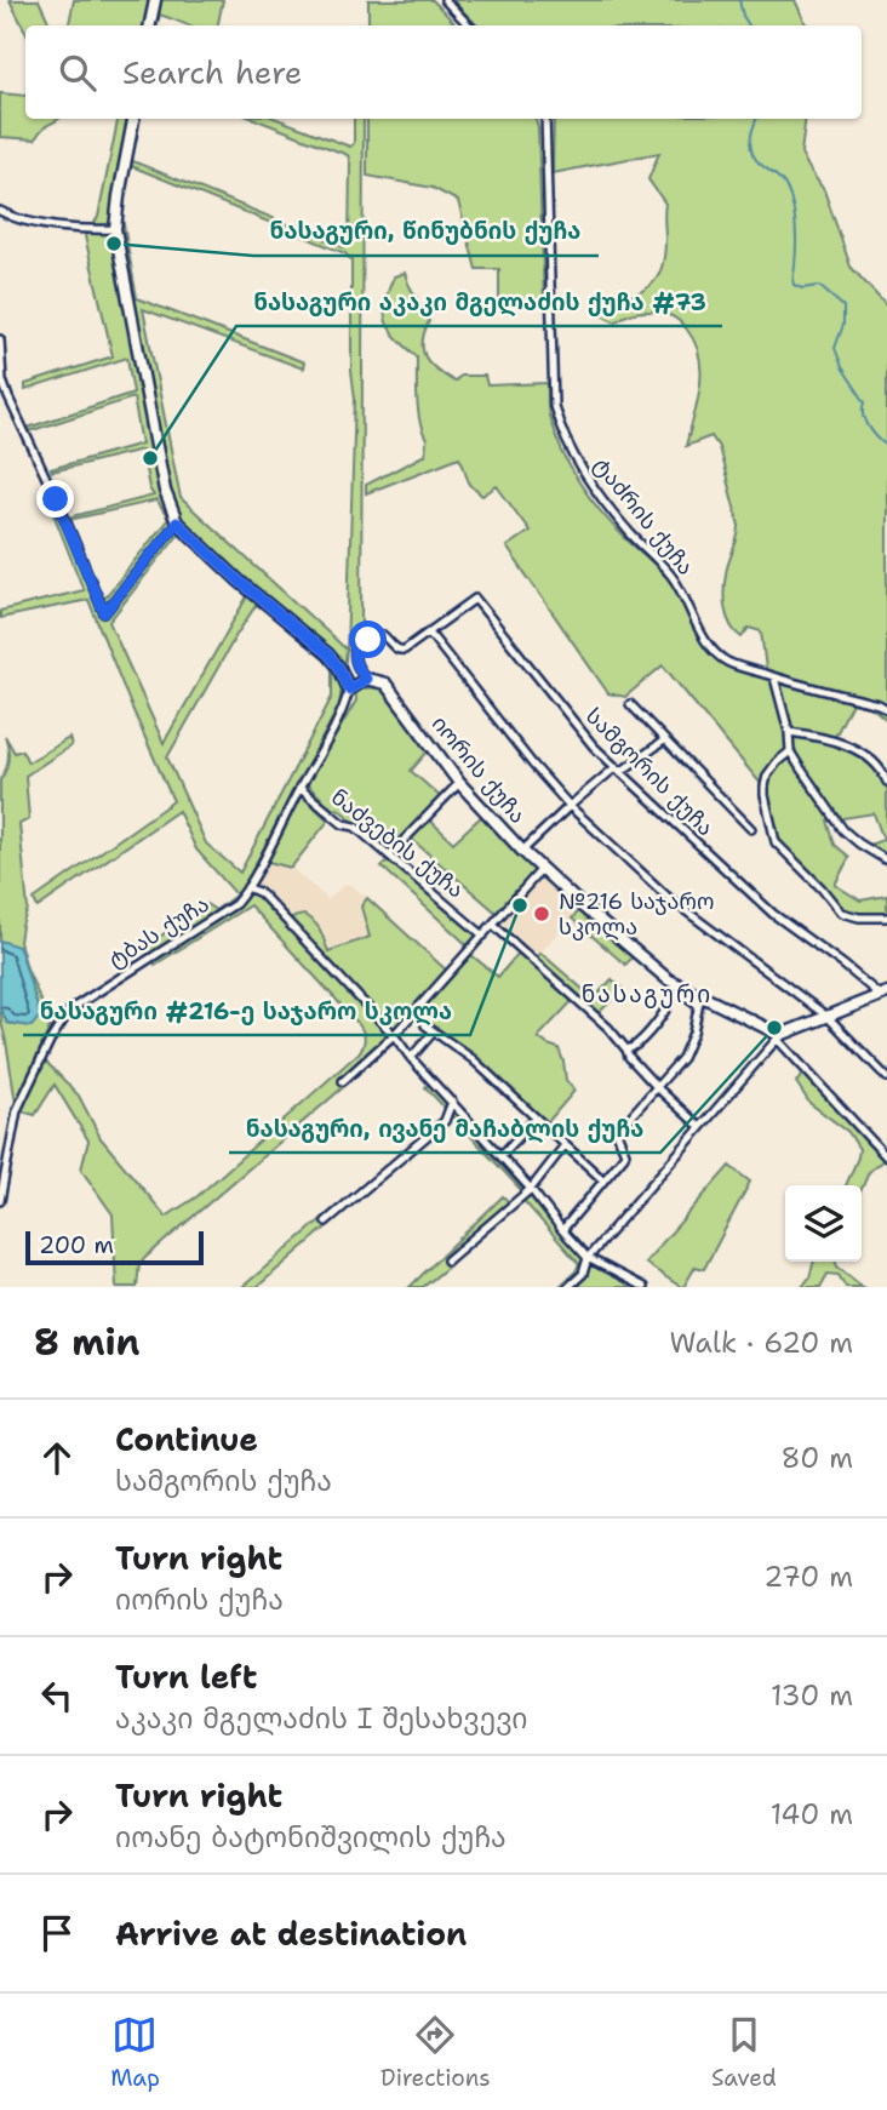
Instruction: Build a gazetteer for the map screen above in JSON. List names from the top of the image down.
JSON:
{
  "streets": {
    "street": [
      "ტაძრის ქუჩა",
      "იორის ქუჩა",
      "სამგორის ქუჩა",
      "ნაძვების ქუჩა",
      "ტბას ქუჩა"
    ]
  },
  "crossings": [
    ["იორის ქუჩა", "სამგორის ქუჩა"],
    ["ნაძვების ქუჩა", "ტბას ქუჩა"]
  ],
  "districts": ["ნასაგური"],
  "places": [
    "ნასაგური, წინუბნის ქუჩა",
    "ნასაგური აკაკი მგელაძის ქუჩა #73",
    "ნასაგური #216-ე საჯარო სკოლა",
    "№216 საჯარო სკოლა",
    "ნასაგური, ივანე მაჩაბლის ქუჩა"
  ],
  "scale_bar": "200 m",
  "page": {
    "search": "Search here",
    "scale": "200 m",
    "heading": ["8 min", "Walk · 620 m"],
    "list": [
      ["Continue", "სამგორის ქუჩა", "80 m"],
      ["Turn right", "იორის ქუჩა", "270 m"],
      ["Turn left", "აკაკი მგელაძის I შესახვევი", "130 m"],
      ["Turn right", "იოანე ბატონიშვილის ქუჩა", "140 m"],
      "Arrive at destination"
    ],
    "nav": ["Map", "Directions", "Saved"]
  }
}
